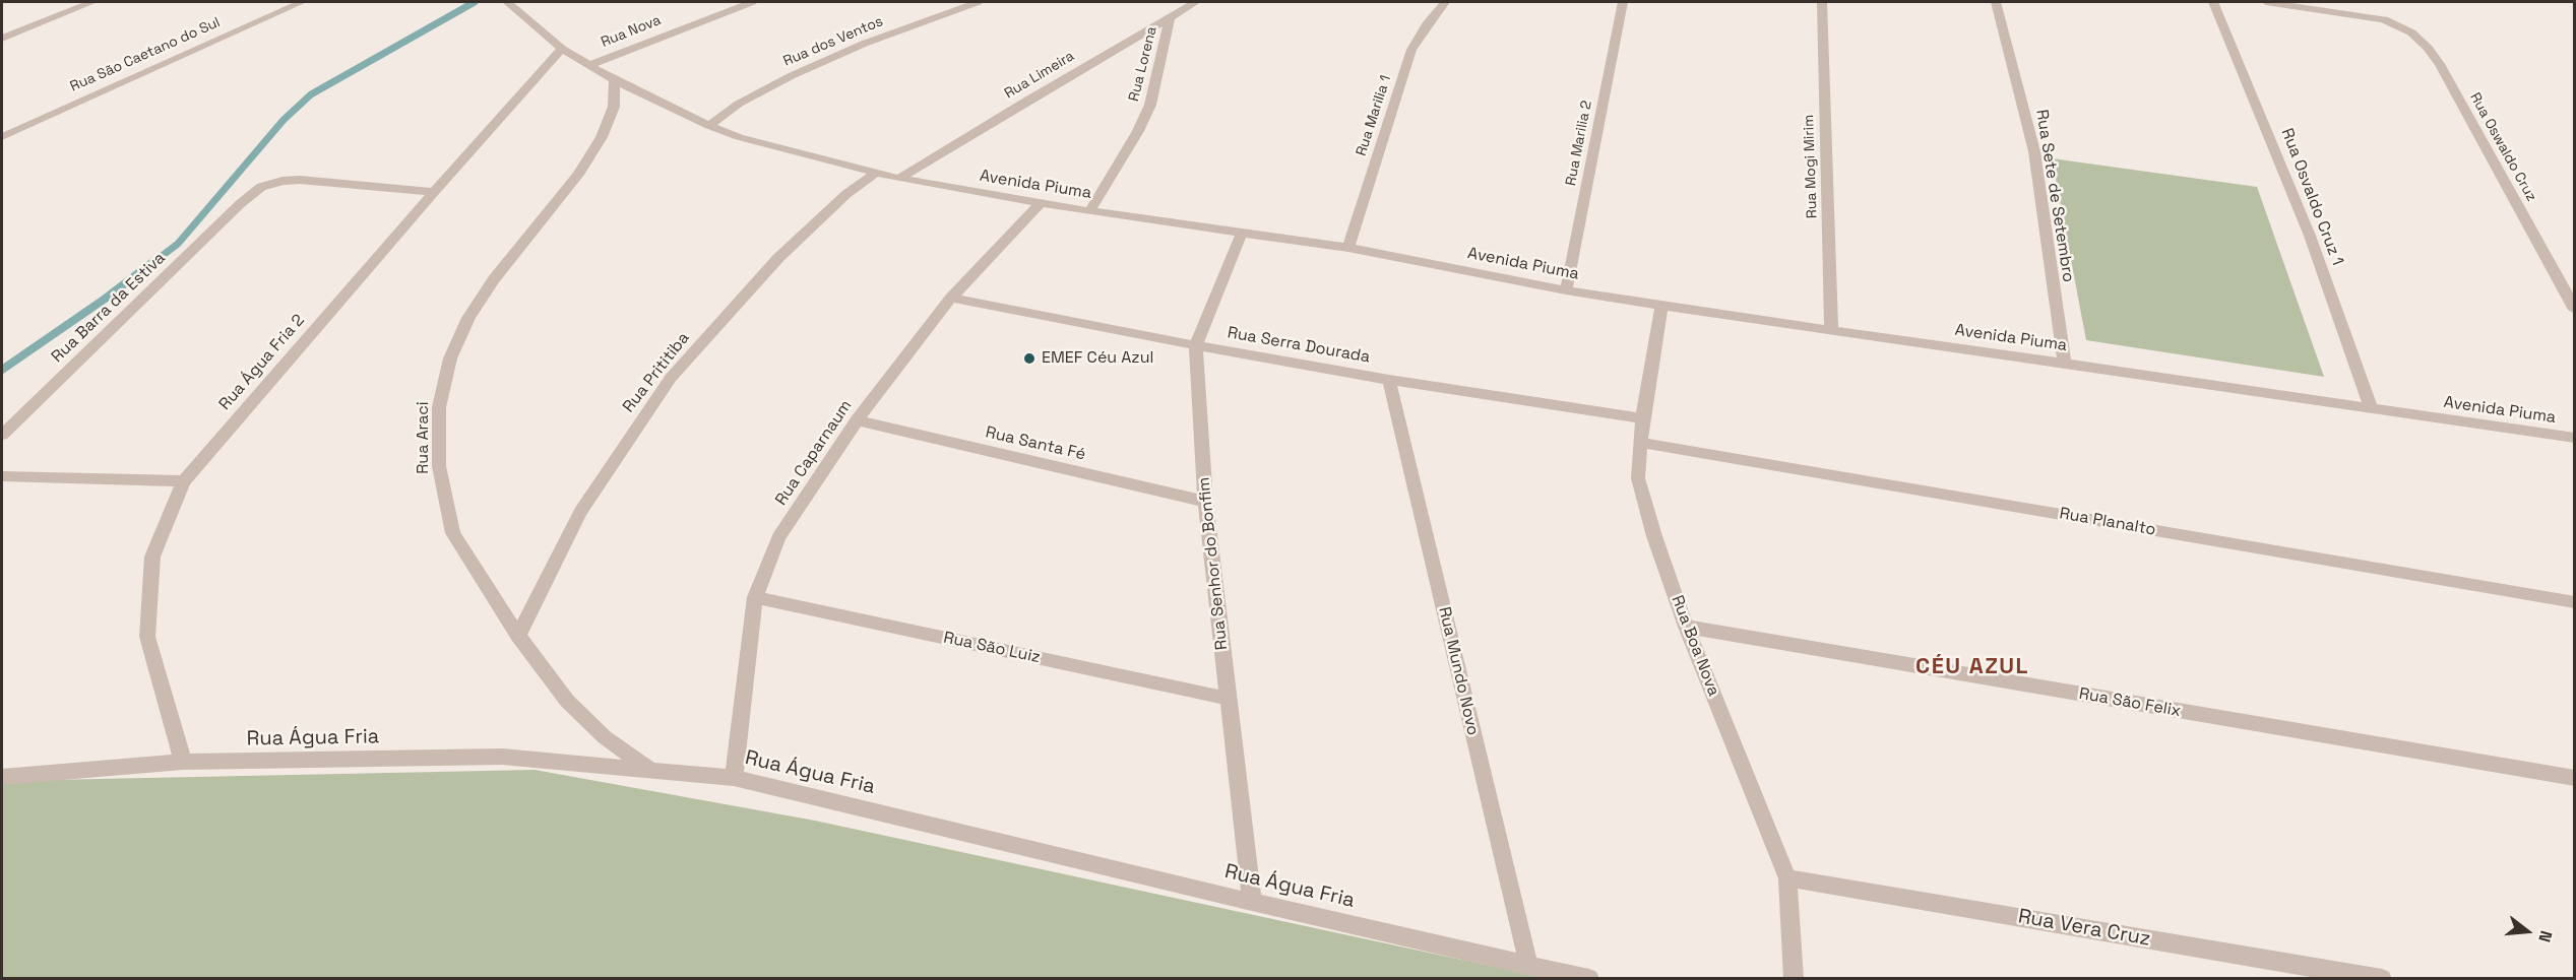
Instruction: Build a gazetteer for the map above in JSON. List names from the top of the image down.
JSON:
{
  "streets": {
    "street": [
      "Rua Nova",
      "Rua dos Ventos",
      "Rua São Caetano do Sul",
      "Rua Lorena",
      "Rua Limeira",
      "Rua Marilia 1",
      "Rua Marilia 2",
      "Rua Oswaldo Cruz",
      "Rua Mogi Mirim",
      "Avenida Piuma",
      "Rua Sete de Setembro",
      "Rua Osvaldo Cruz 1",
      "Rua Barra da Estiva",
      "Rua Serra Dourada",
      "Rua Água Fria 2",
      "Rua Prititiba",
      "Rua Araci",
      "Rua Santa Fé",
      "Rua Caparnaum",
      "Rua Planalto",
      "Rua Senhor do Bonfim",
      "Rua Boa Nova",
      "Rua São Luiz",
      "Rua Mundo Novo",
      "Rua São Felix",
      "Rua Água Fria",
      "Rua Vera Cruz"
    ]
  },
  "crossings": [
    ["Rua Nova", "Avenida Piuma"],
    ["Rua dos Ventos", "Avenida Piuma"],
    ["Rua Lorena", "Rua Limeira"],
    ["Rua Lorena", "Avenida Piuma"],
    ["Rua Limeira", "Avenida Piuma"],
    ["Rua Marilia 1", "Avenida Piuma"],
    ["Rua Marilia 2", "Avenida Piuma"],
    ["Rua Mogi Mirim", "Avenida Piuma"],
    ["Avenida Piuma", "Rua Sete de Setembro"],
    ["Avenida Piuma", "Rua Osvaldo Cruz 1"],
    ["Avenida Piuma", "Rua Água Fria 2"],
    ["Avenida Piuma", "Rua Prititiba"],
    ["Avenida Piuma", "Rua Araci"],
    ["Avenida Piuma", "Rua Caparnaum"],
    ["Avenida Piuma", "Rua Senhor do Bonfim"],
    ["Avenida Piuma", "Rua Boa Nova"],
    ["Rua Barra da Estiva", "Rua Água Fria 2"],
    ["Rua Serra Dourada", "Rua Caparnaum"],
    ["Rua Serra Dourada", "Rua Senhor do Bonfim"],
    ["Rua Serra Dourada", "Rua Boa Nova"],
    ["Rua Serra Dourada", "Rua Mundo Novo"],
    ["Rua Água Fria 2", "Rua Água Fria"],
    ["Rua Prititiba", "Rua Araci"],
    ["Rua Araci", "Rua Água Fria"],
    ["Rua Santa Fé", "Rua Caparnaum"],
    ["Rua Santa Fé", "Rua Senhor do Bonfim"],
    ["Rua Caparnaum", "Rua São Luiz"],
    ["Rua Caparnaum", "Rua Água Fria"],
    ["Rua Planalto", "Rua Boa Nova"],
    ["Rua Senhor do Bonfim", "Rua São Luiz"],
    ["Rua Senhor do Bonfim", "Rua Água Fria"],
    ["Rua Boa Nova", "Rua São Felix"],
    ["Rua Boa Nova", "Rua Vera Cruz"],
    ["Rua Mundo Novo", "Rua Água Fria"]
  ],
  "districts": ["CÉU AZUL"],
  "places": ["EMEF Céu Azul"],
  "north": "right"
}
